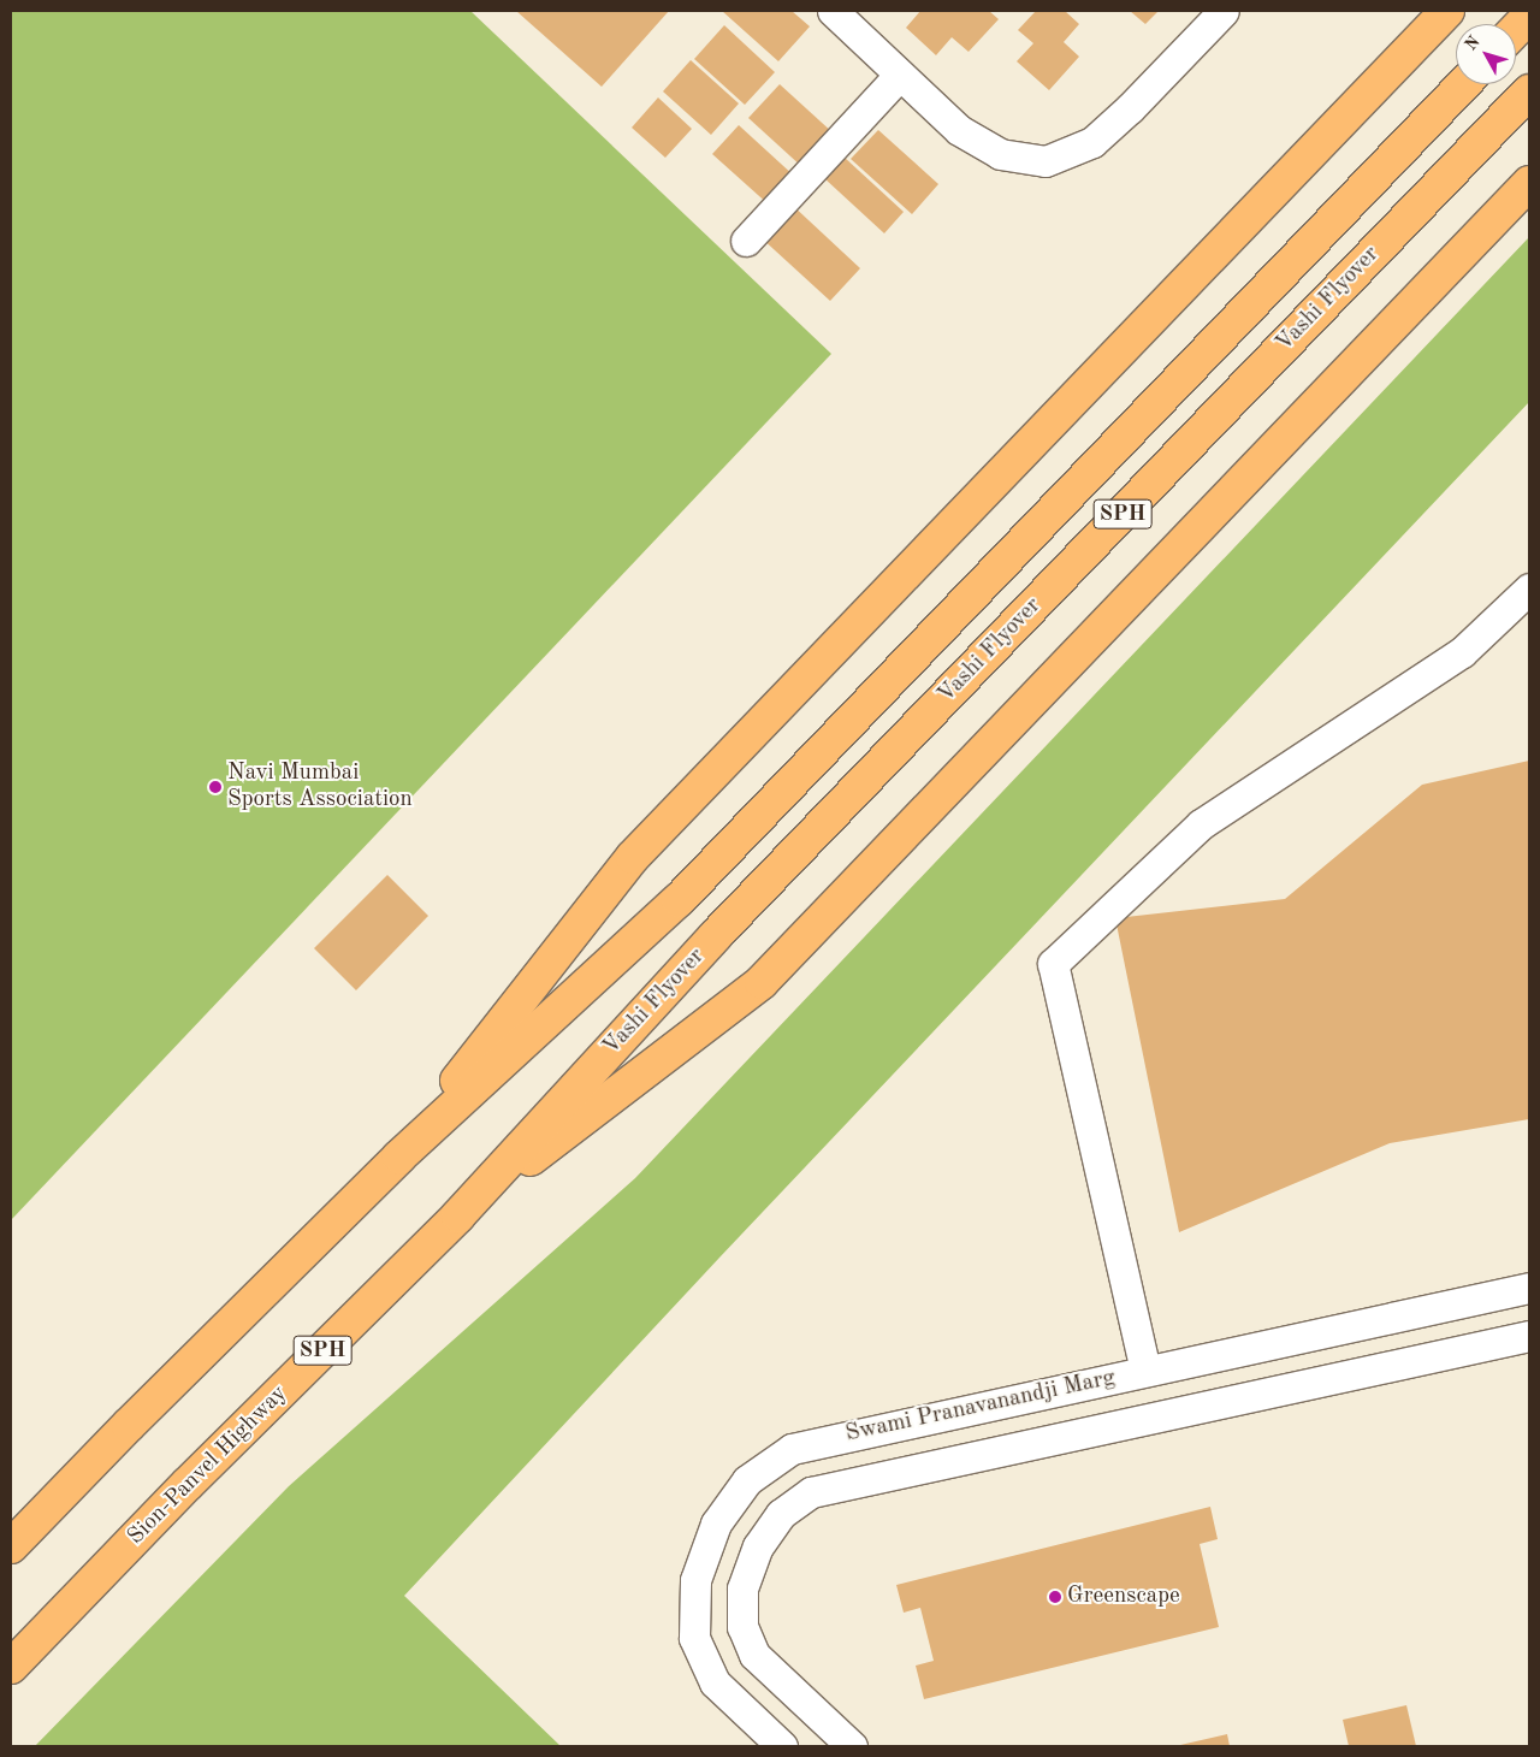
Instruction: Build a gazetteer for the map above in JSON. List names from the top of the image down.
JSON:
{
  "streets": {
    "highway": ["Vashi Flyover", "SPH", "Sion-Panvel Highway"],
    "street": ["Swami Pranavanandji Marg"]
  },
  "crossings": [
    ["Vashi Flyover", "Sion-Panvel Highway"]
  ],
  "places": ["Navi Mumbai Sports Association", "Greenscape"],
  "north": "top left"
}
